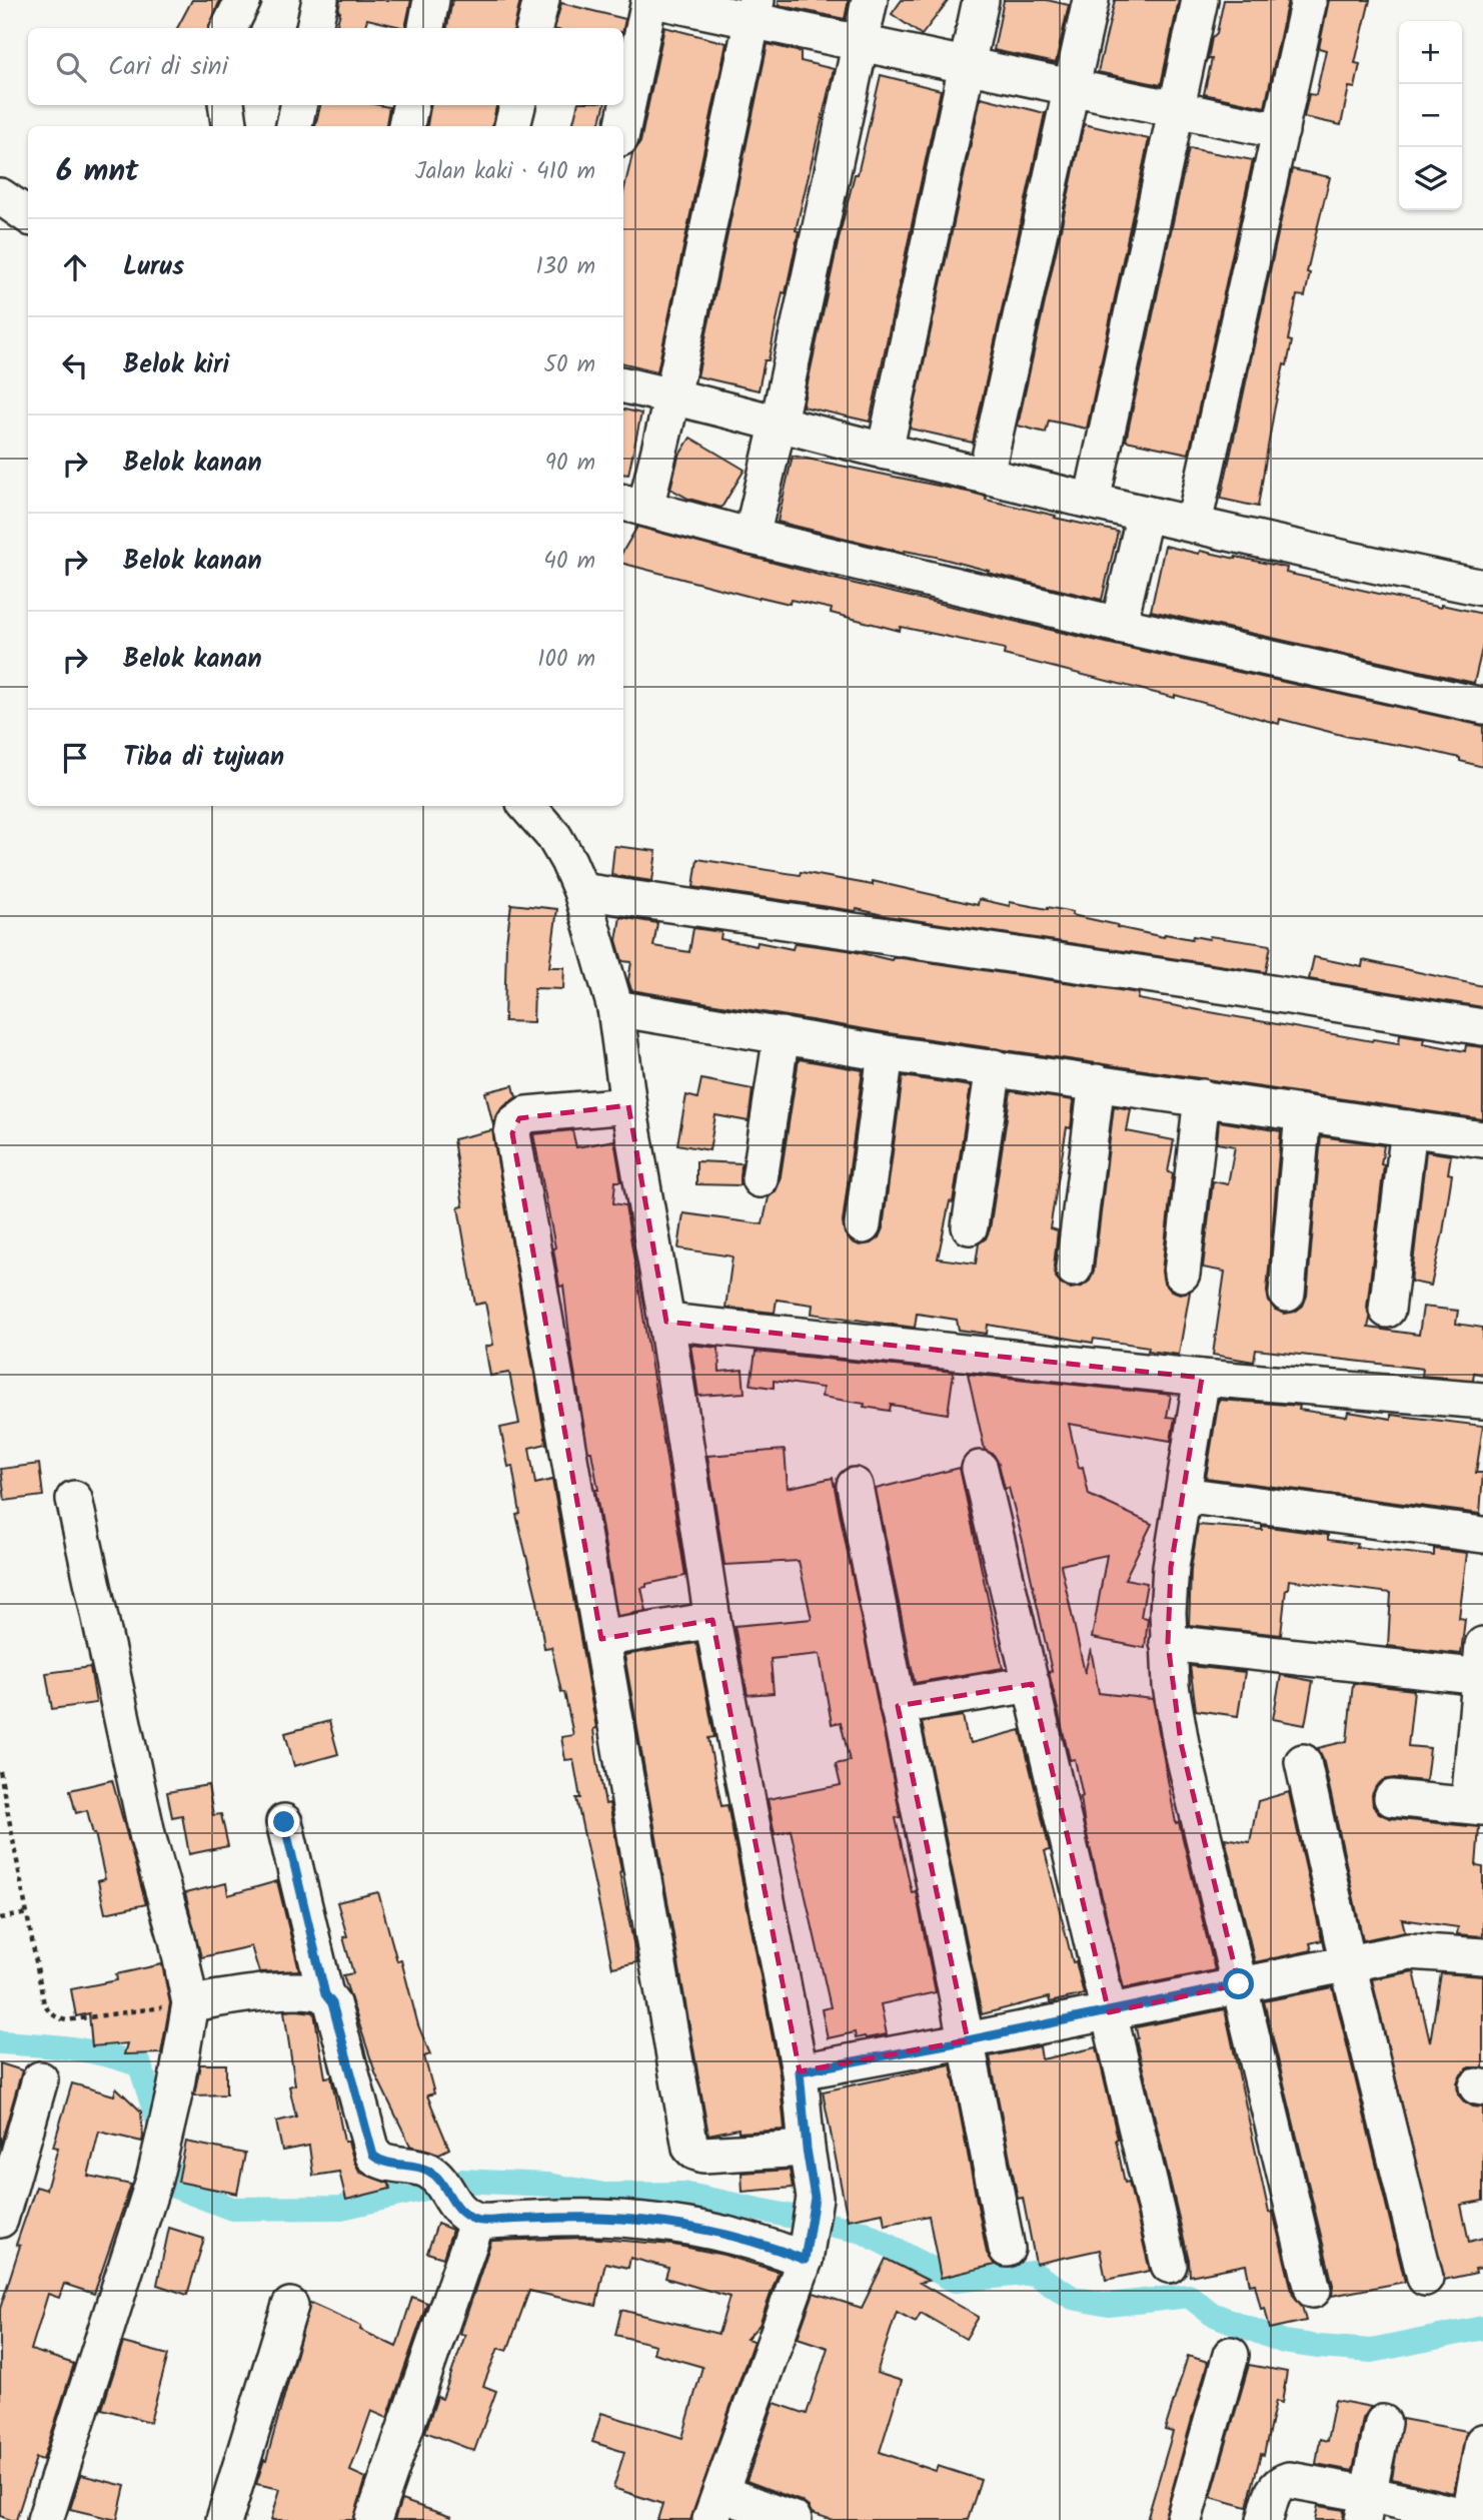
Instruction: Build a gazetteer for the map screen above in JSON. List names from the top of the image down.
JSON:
{
  "page": {
    "map_buttons": ["+", "−"],
    "search": "Cari di sini",
    "heading": ["6 mnt", "Jalan kaki · 410 m"],
    "list": [
      ["Lurus", "130 m"],
      ["Belok kiri", "50 m"],
      ["Belok kanan", "90 m"],
      ["Belok kanan", "40 m"],
      ["Belok kanan", "100 m"],
      "Tiba di tujuan"
    ]
  }
}
